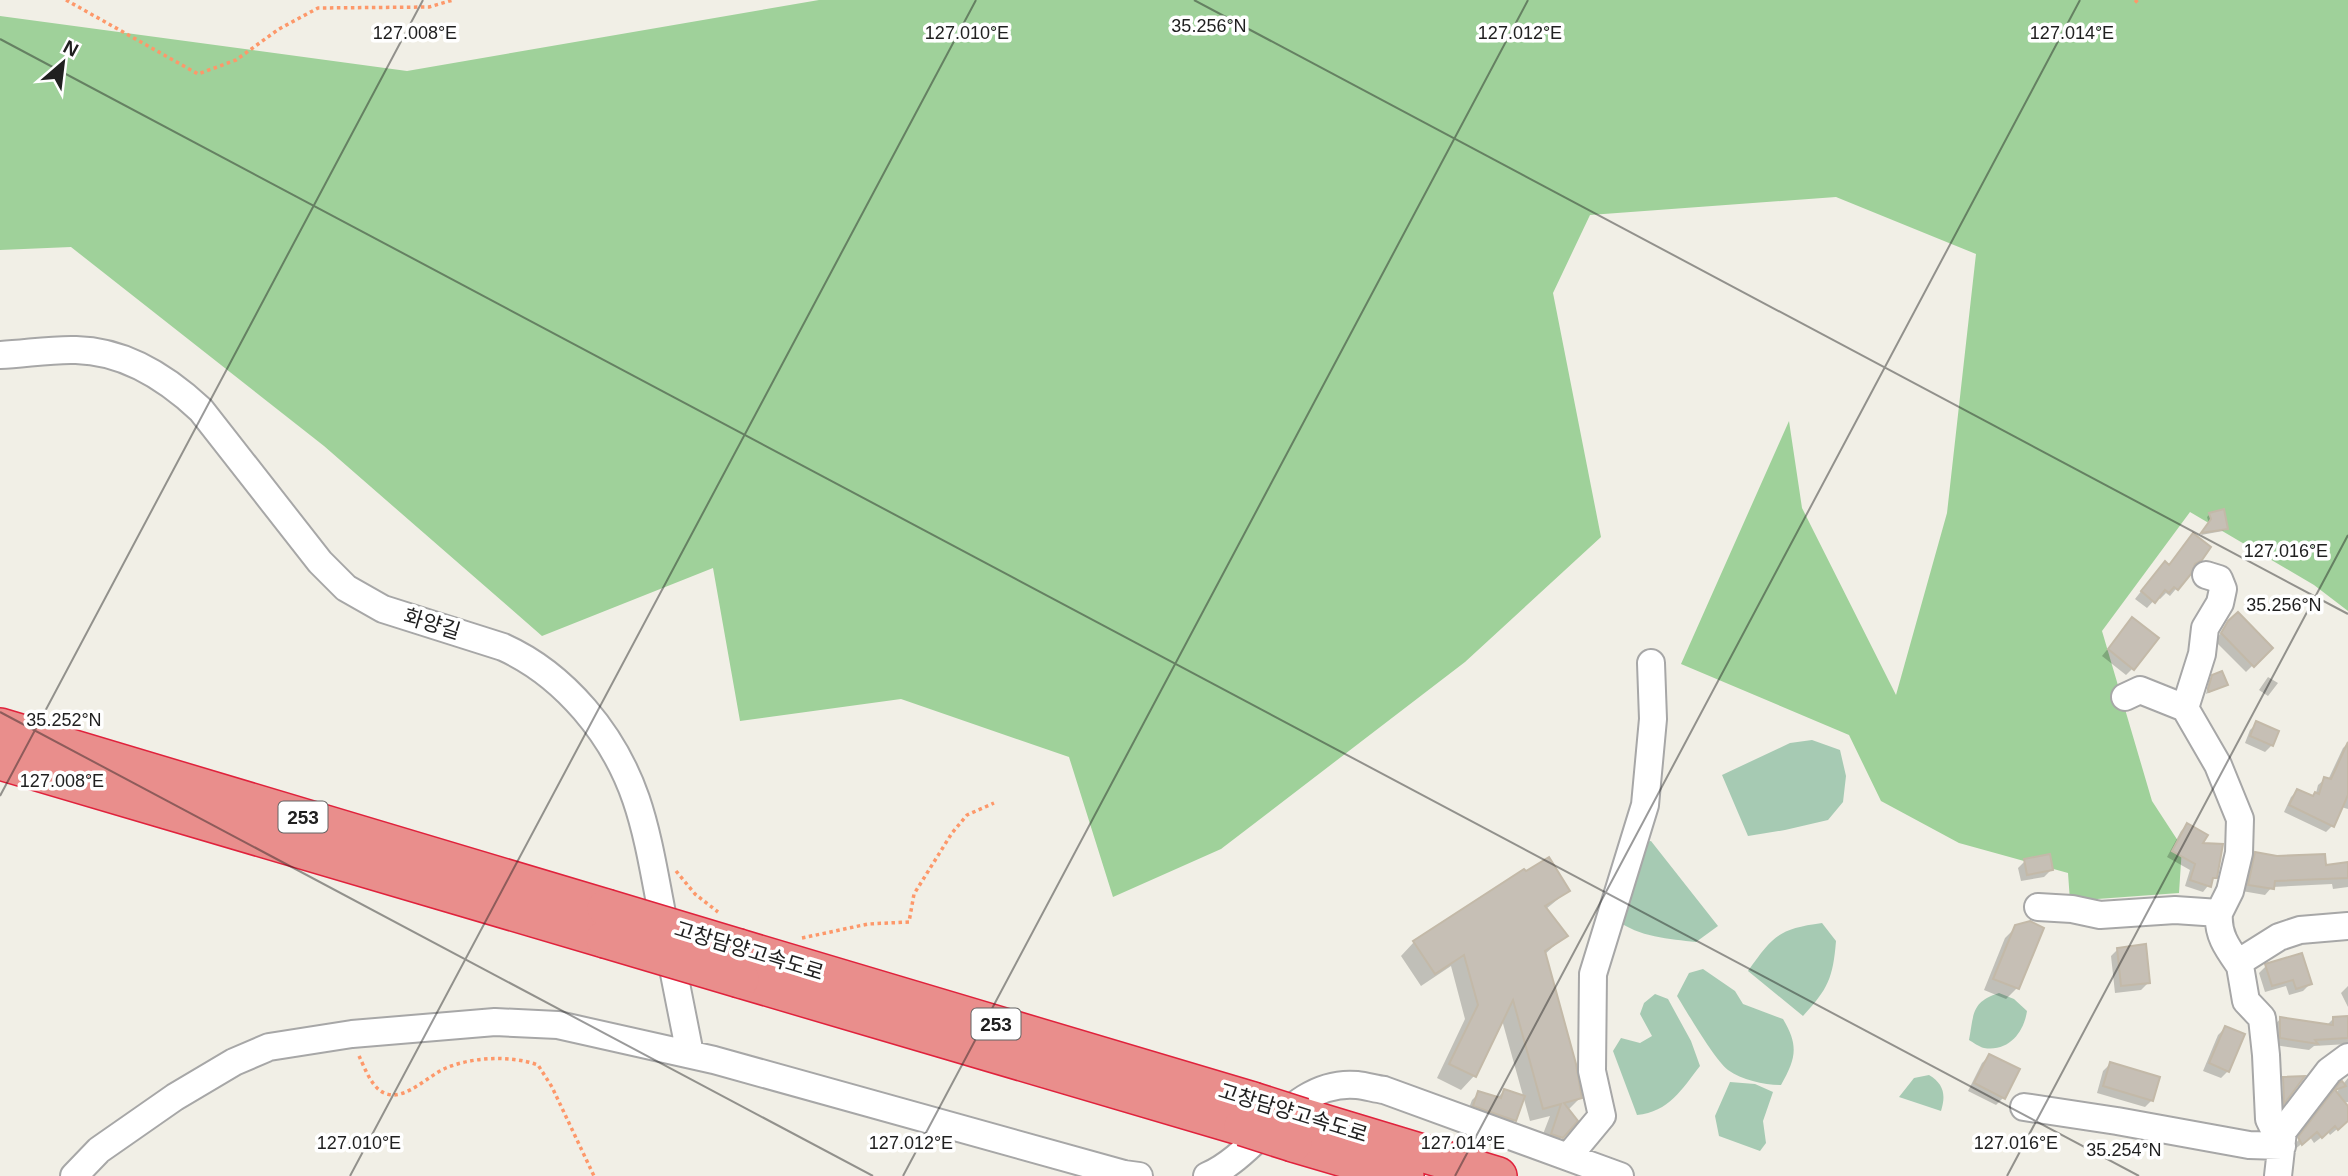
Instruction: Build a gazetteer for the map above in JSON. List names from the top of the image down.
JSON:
{
  "streets": {
    "highway": ["253", "고창담양고속도로"],
    "street": ["화양길"]
  },
  "north": "top right",
  "coordinates": [
    "35.256°N",
    "127.008°E",
    "127.010°E",
    "127.012°E",
    "127.014°E",
    "127.016°E",
    "35.252°N",
    "35.254°N"
  ]
}
